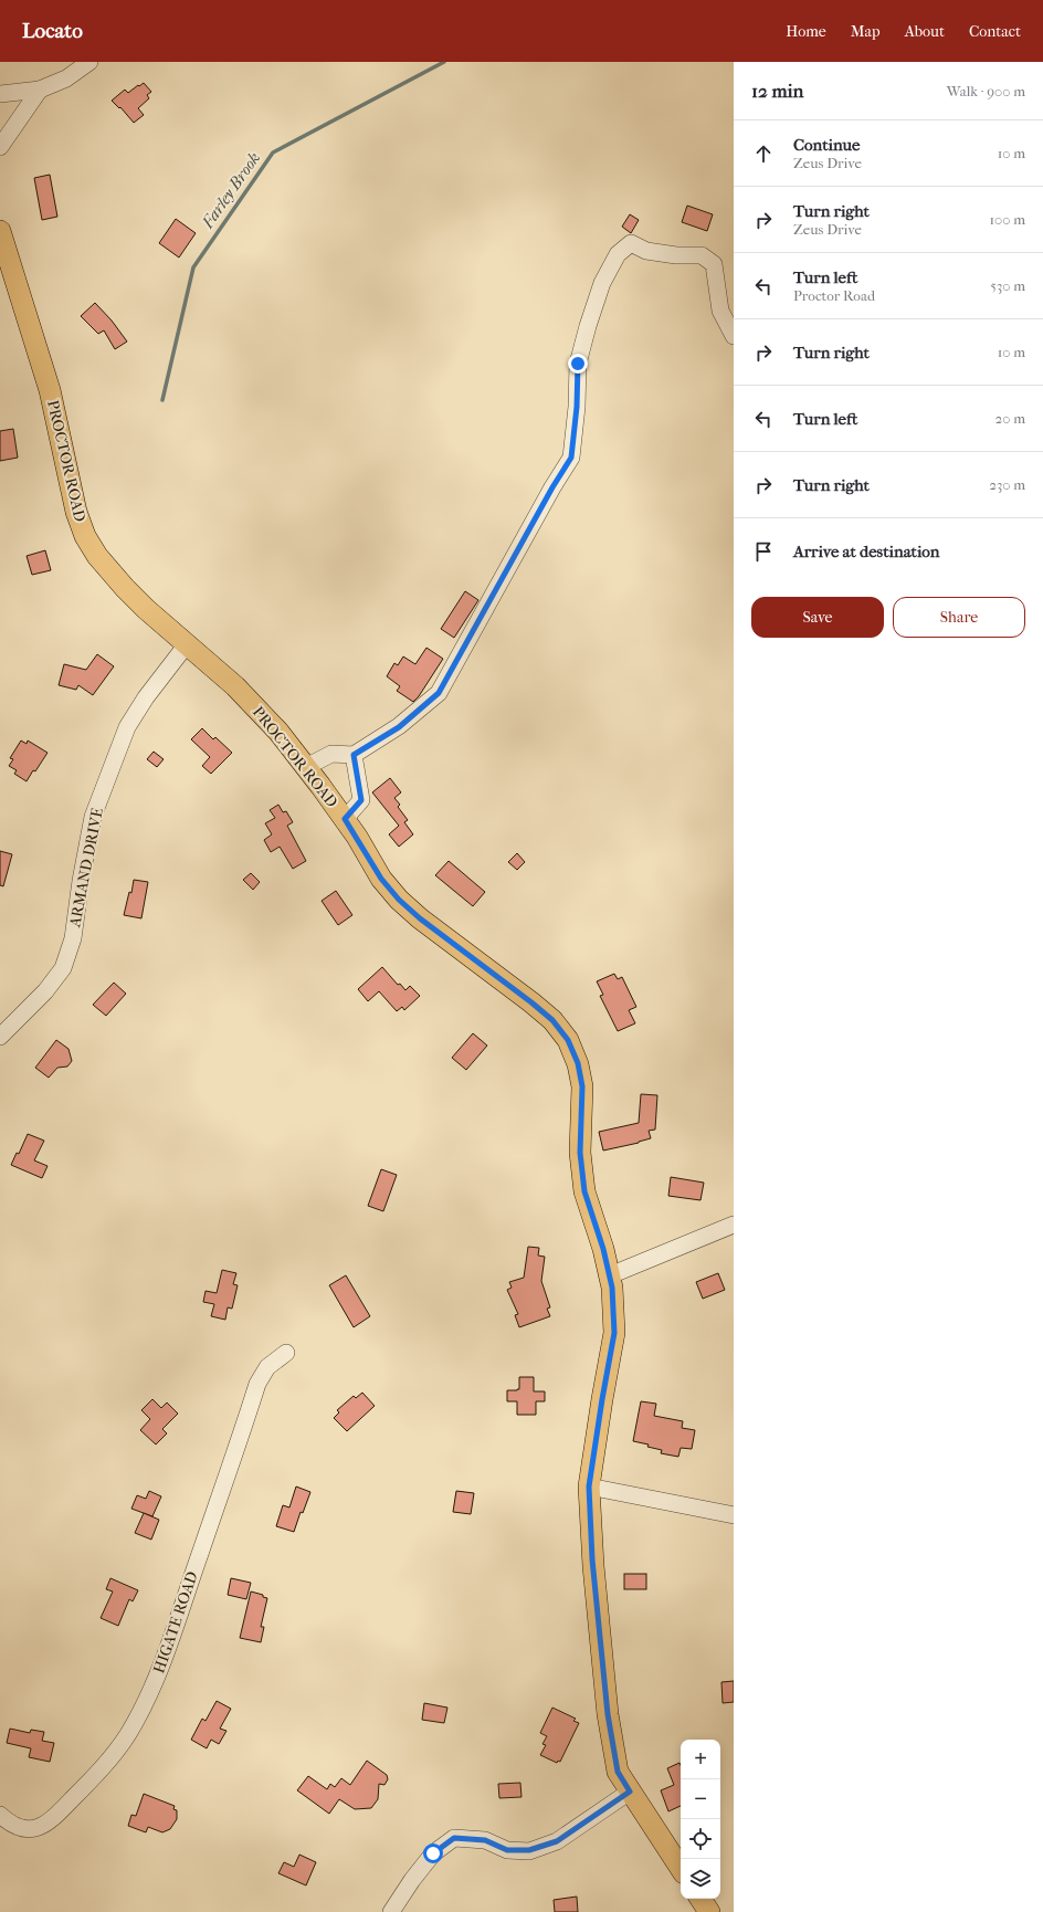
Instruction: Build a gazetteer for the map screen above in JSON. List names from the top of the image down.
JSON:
{
  "streets": {
    "main road": ["PROCTOR ROAD"],
    "street": ["ARMAND DRIVE", "HIGATE ROAD"]
  },
  "crossings": [
    ["PROCTOR ROAD", "ARMAND DRIVE"]
  ],
  "water": ["Farley Brook"],
  "page": {
    "header": "Locato",
    "nav": [
      "Home",
      "Map",
      "About",
      "Contact"
    ],
    "heading": ["12 min", "Walk · 900 m"],
    "list": [
      ["Continue", "Zeus Drive", "10 m"],
      ["Turn right", "Zeus Drive", "100 m"],
      ["Turn left", "Proctor Road", "530 m"],
      ["Turn right", "10 m"],
      ["Turn left", "20 m"],
      ["Turn right", "230 m"],
      "Arrive at destination"
    ],
    "buttons": ["Save", "Share"],
    "map_buttons": ["+", "−"]
  }
}
